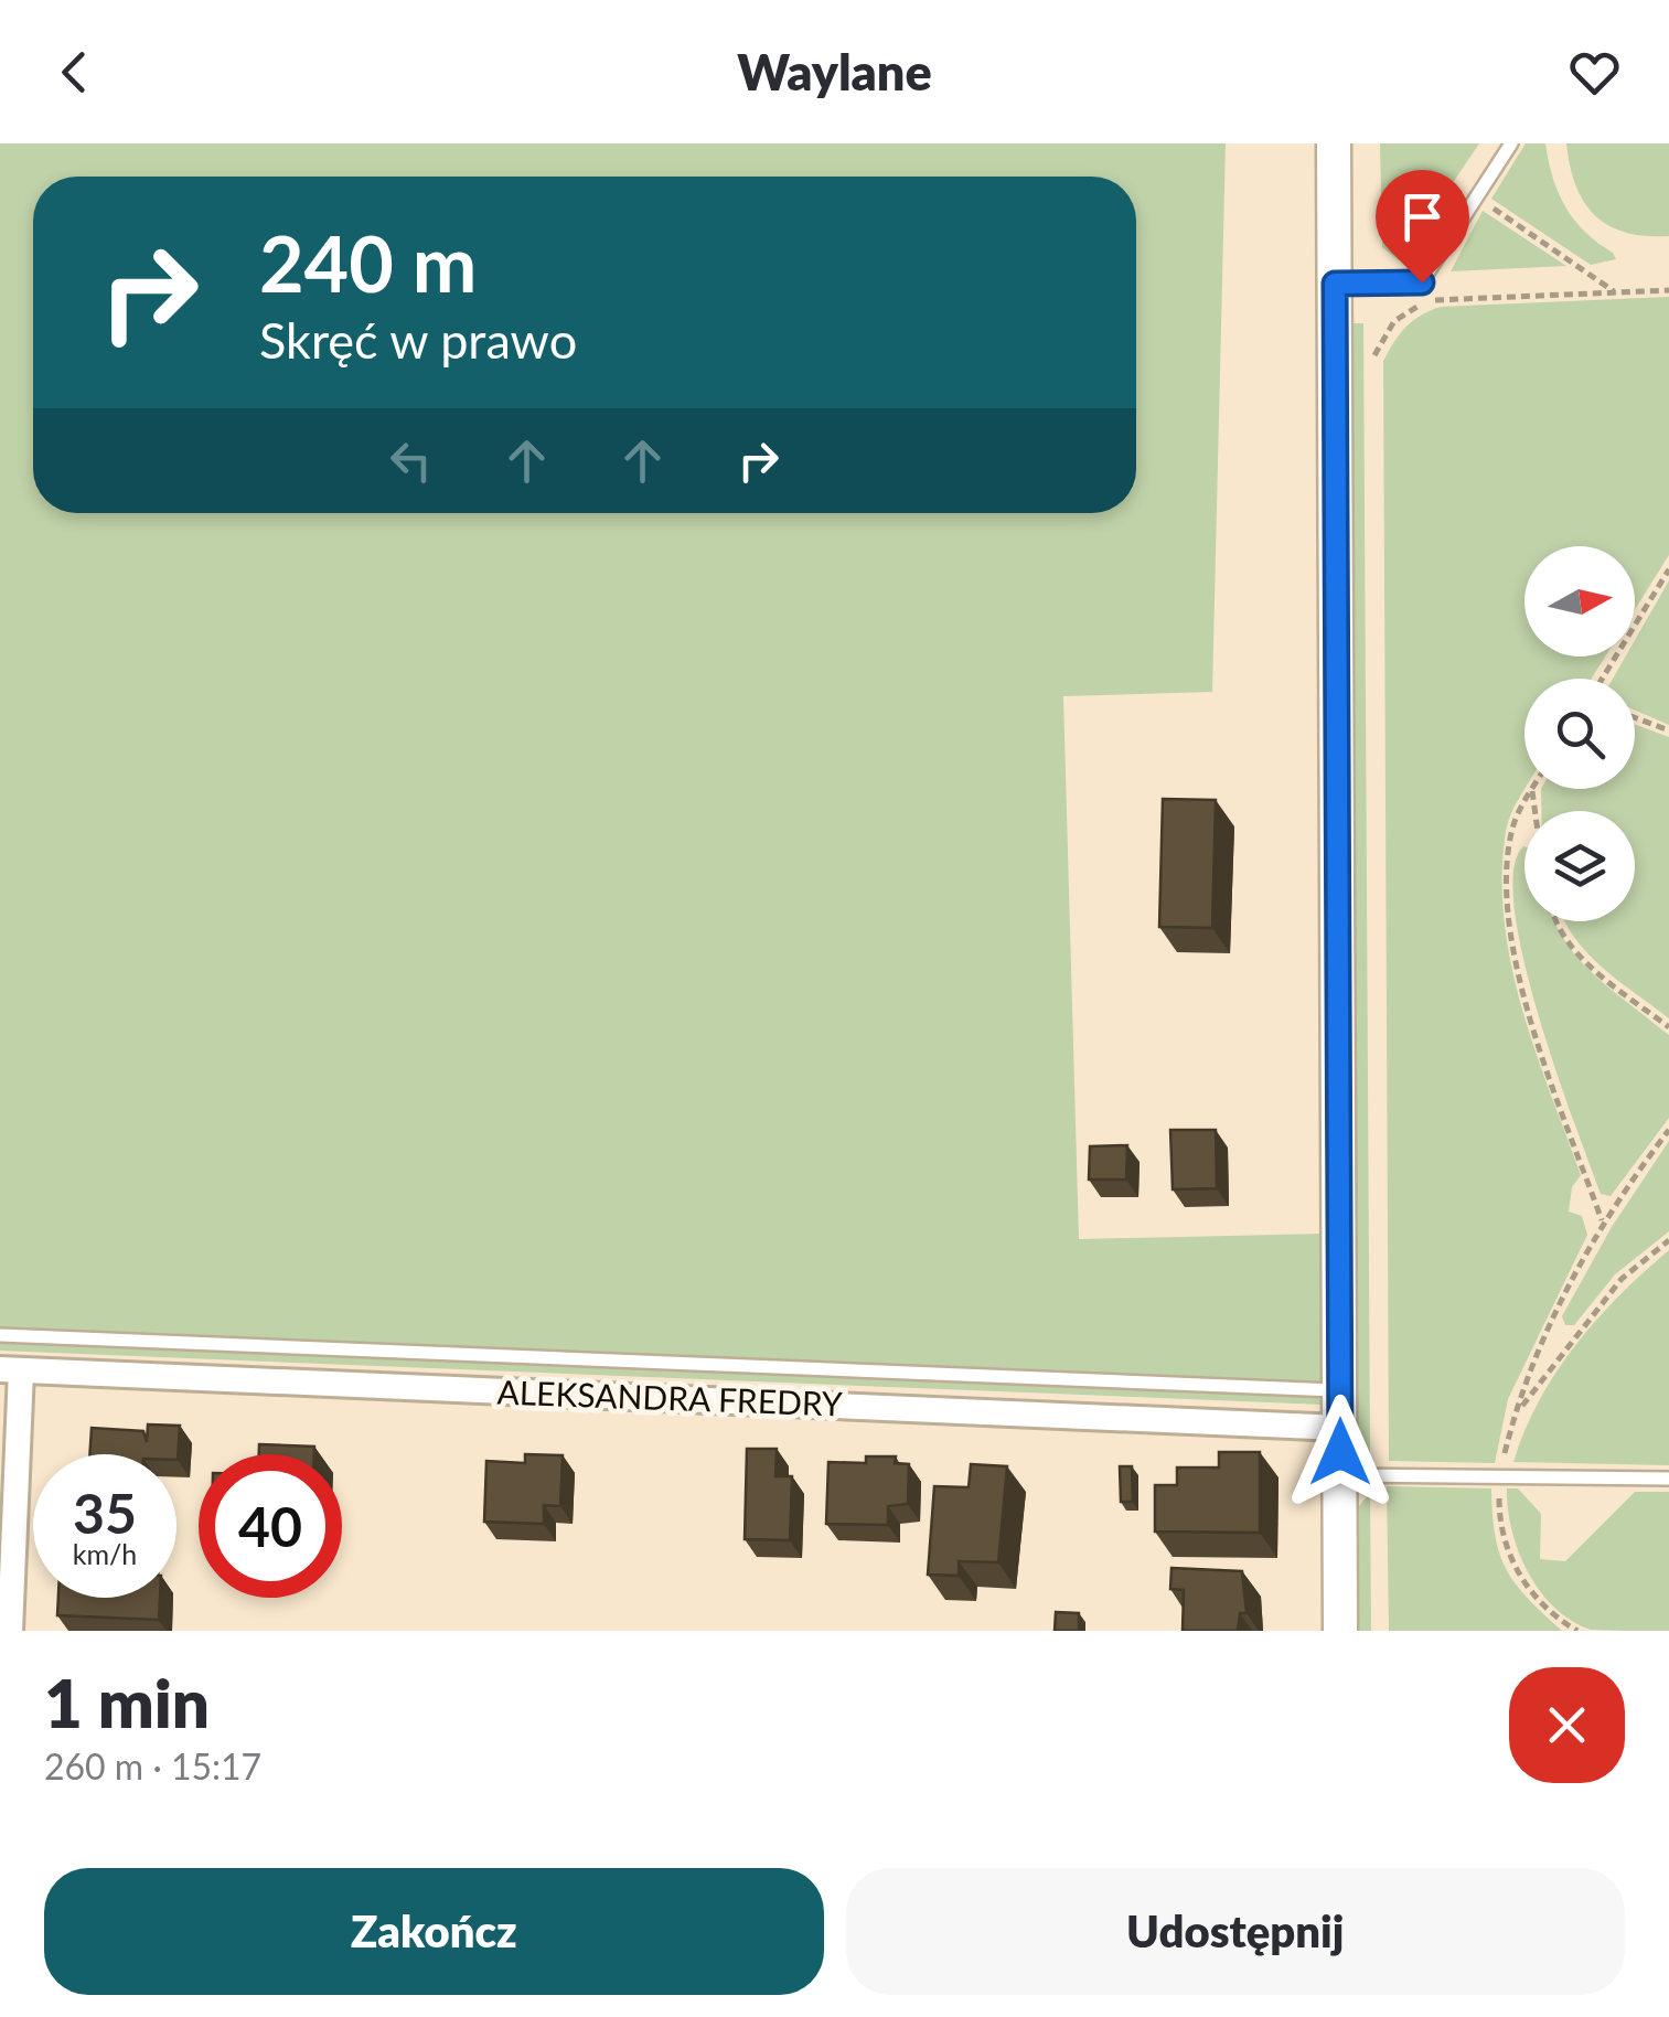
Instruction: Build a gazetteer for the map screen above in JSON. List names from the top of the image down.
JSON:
{
  "streets": {
    "street": ["ALEKSANDRA FREDRY"]
  },
  "north": "right",
  "page": {
    "header": "Waylane",
    "turn": ["240 m", "Skręć w prawo"],
    "speed": "35 km/h",
    "limit": "40",
    "heading": ["1 min", "260 m · 15:17"],
    "buttons": ["Zakończ", "Udostępnij"]
  }
}
